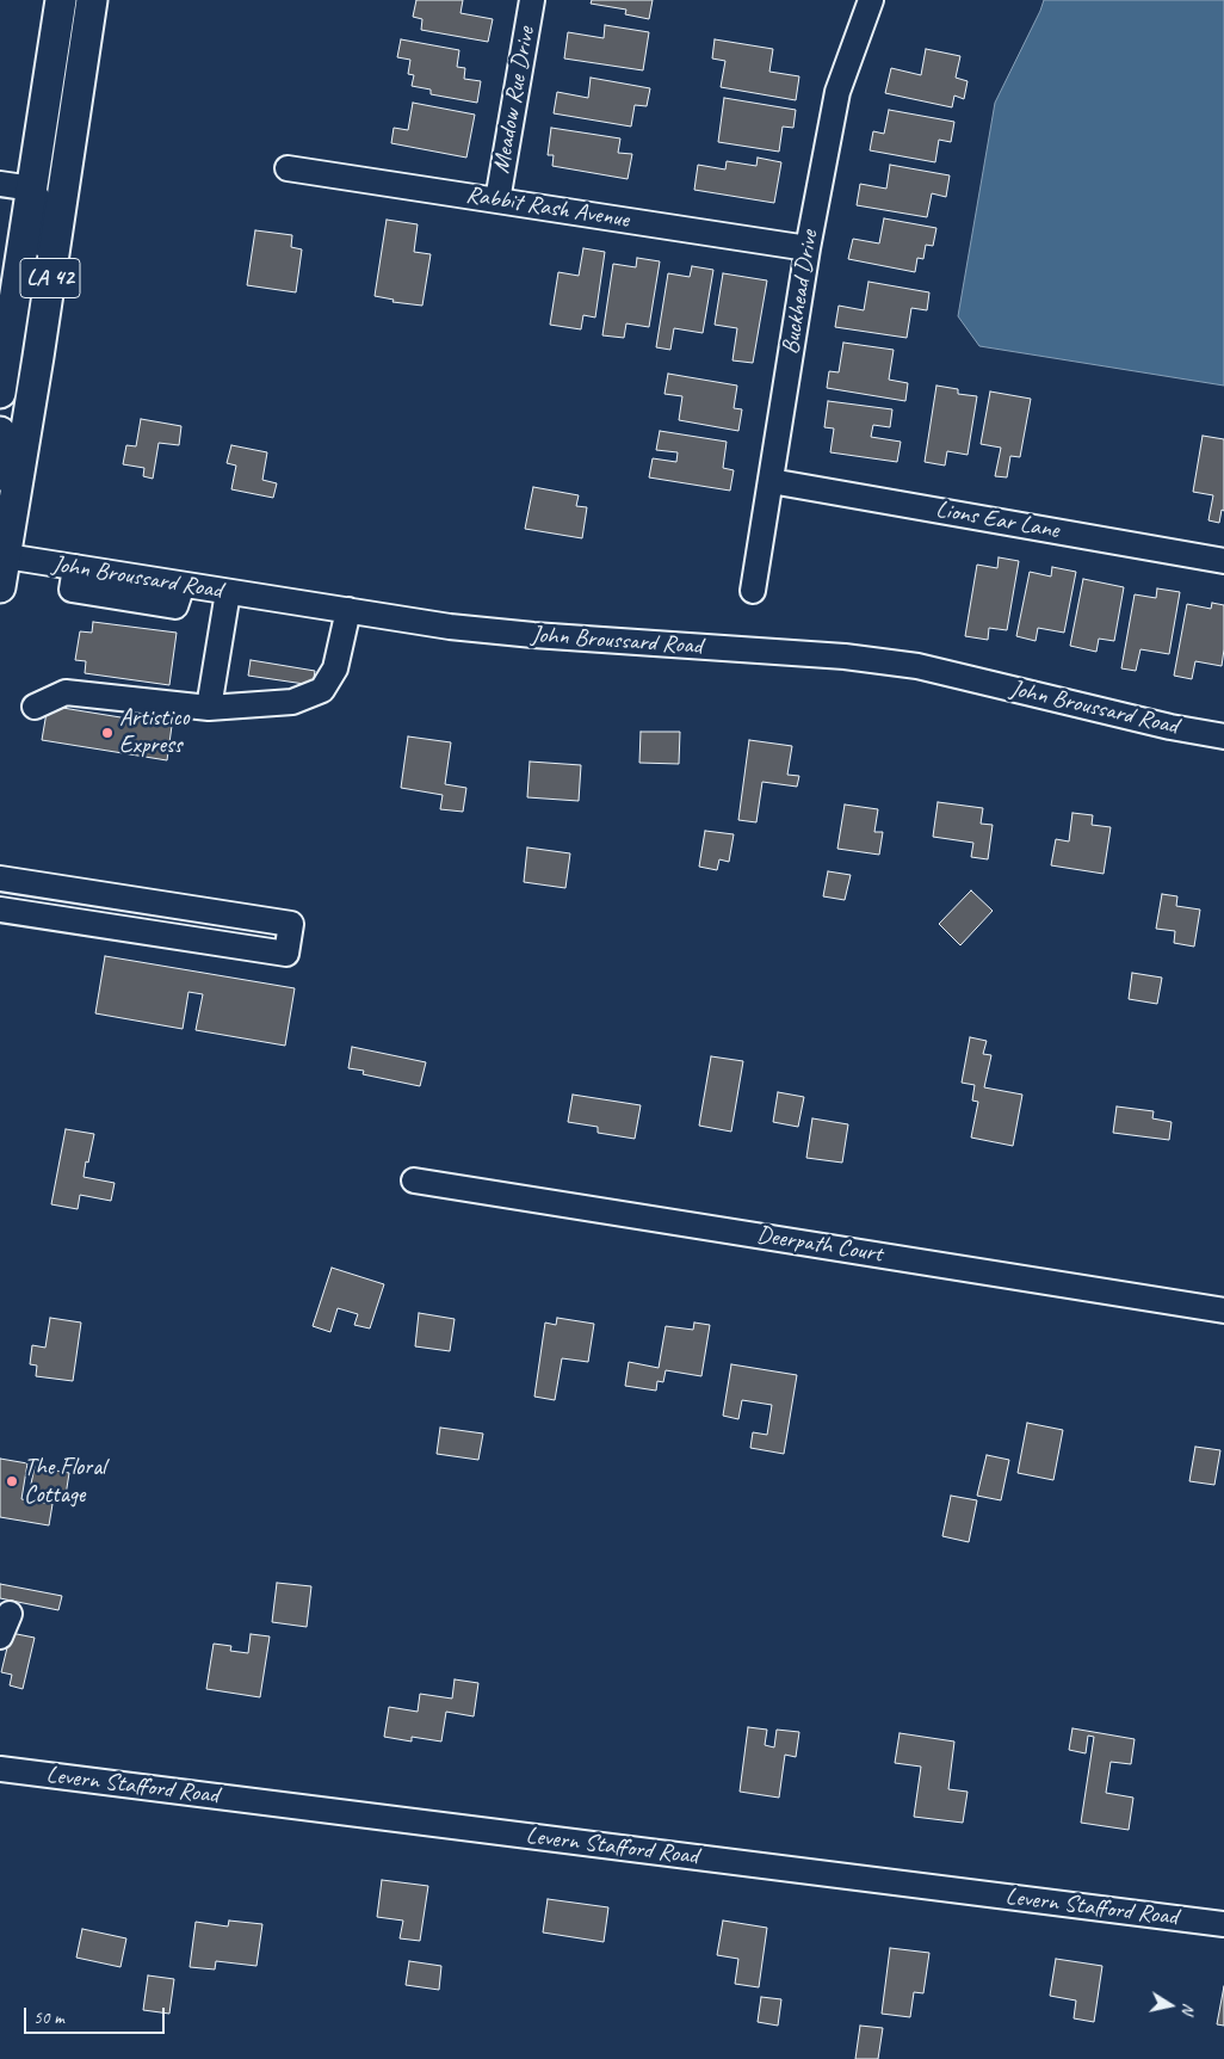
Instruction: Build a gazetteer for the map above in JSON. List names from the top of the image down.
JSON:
{
  "streets": {
    "main road": ["LA 42"],
    "street": [
      "Meadow Rue Drive",
      "Rabbit Rash Avenue",
      "Buckhead Drive",
      "Lions Ear Lane",
      "John Broussard Road",
      "Deerpath Court",
      "Levern Stafford Road"
    ]
  },
  "crossings": [
    ["Meadow Rue Drive", "Rabbit Rash Avenue"],
    ["Rabbit Rash Avenue", "Buckhead Drive"],
    ["LA 42", "John Broussard Road"],
    ["Buckhead Drive", "Lions Ear Lane"]
  ],
  "places": ["Artistico Express", "The Floral Cottage"],
  "scale_bar": "50 m",
  "north": "right"
}
